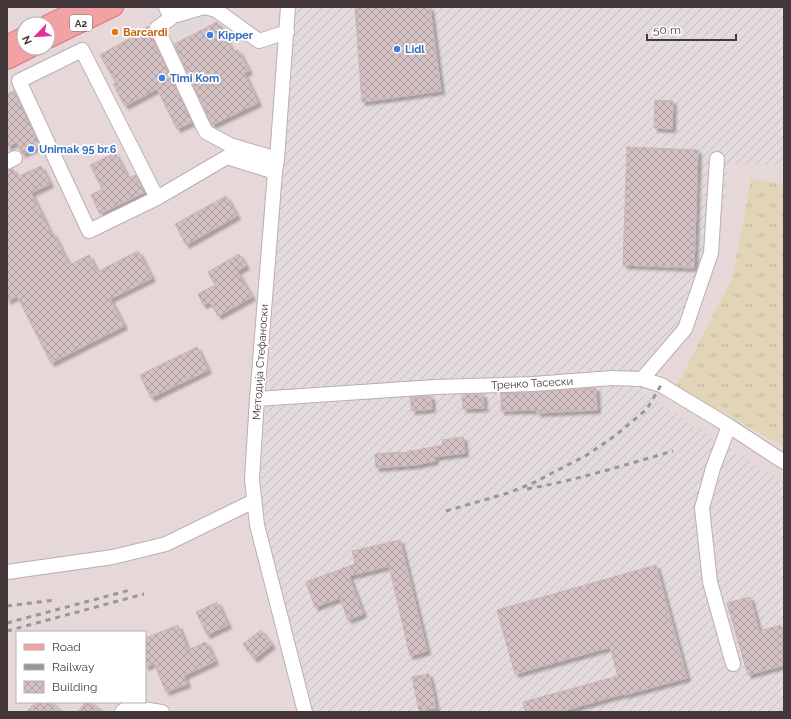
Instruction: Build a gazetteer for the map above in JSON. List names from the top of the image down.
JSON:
{
  "streets": {
    "main road": ["A2"],
    "street": ["Методија Стефаноски", "Тренко Тасески"]
  },
  "crossings": [
    ["Методија Стефаноски", "Тренко Тасески"]
  ],
  "places": [
    "Barcardi",
    "Kipper",
    "Lidl",
    "Timi Kom",
    "Unimak 95 br.6"
  ],
  "legend": ["Road", "Railway", "Building"],
  "scale_bar": "50 m",
  "north": "bottom left"
}
